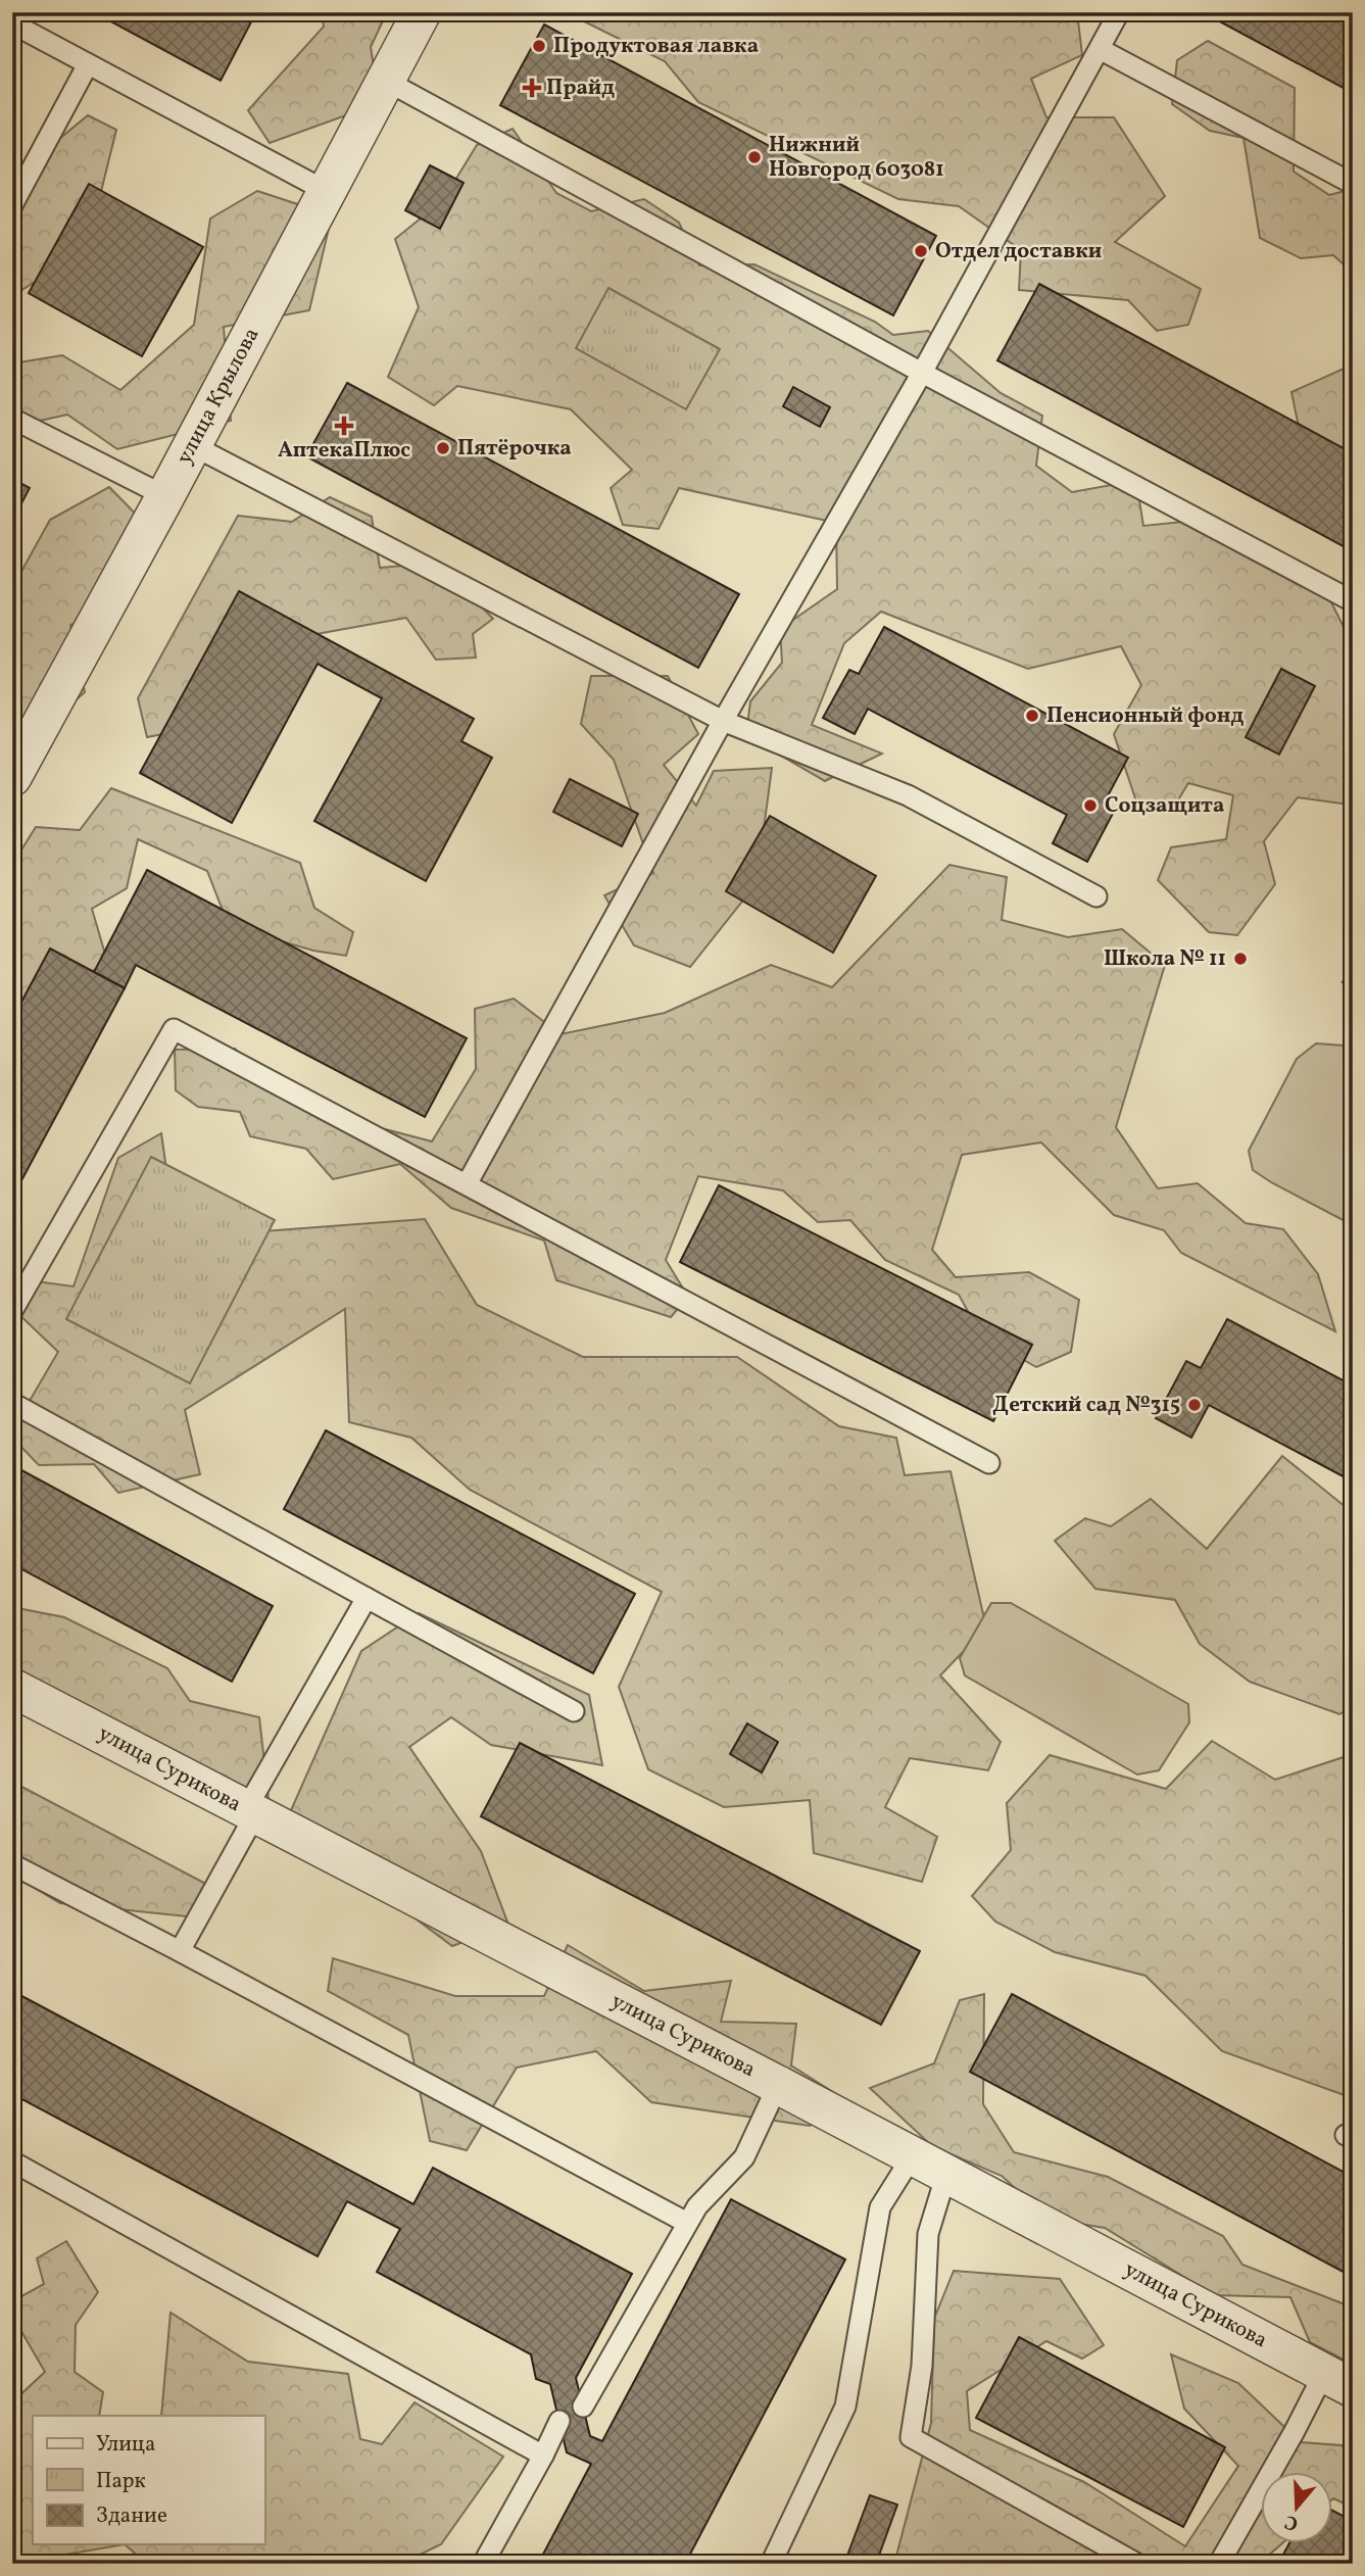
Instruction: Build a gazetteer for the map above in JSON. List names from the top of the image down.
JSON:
{
  "streets": {
    "street": ["улица Крылова", "улица Сурикова"]
  },
  "places": {
    "other": [
      "Продуктовая лавка",
      "Нижний Новгород 603081",
      "Отдел доставки",
      "Пятёрочка",
      "Пенсионный фонд",
      "Соцзащита",
      "Школа № 11",
      "Детский сад №315"
    ],
    "health": ["Прайд", "АптекаПлюс"]
  },
  "legend": ["Улица", "Парк", "Здание"],
  "north": "bottom"
}
